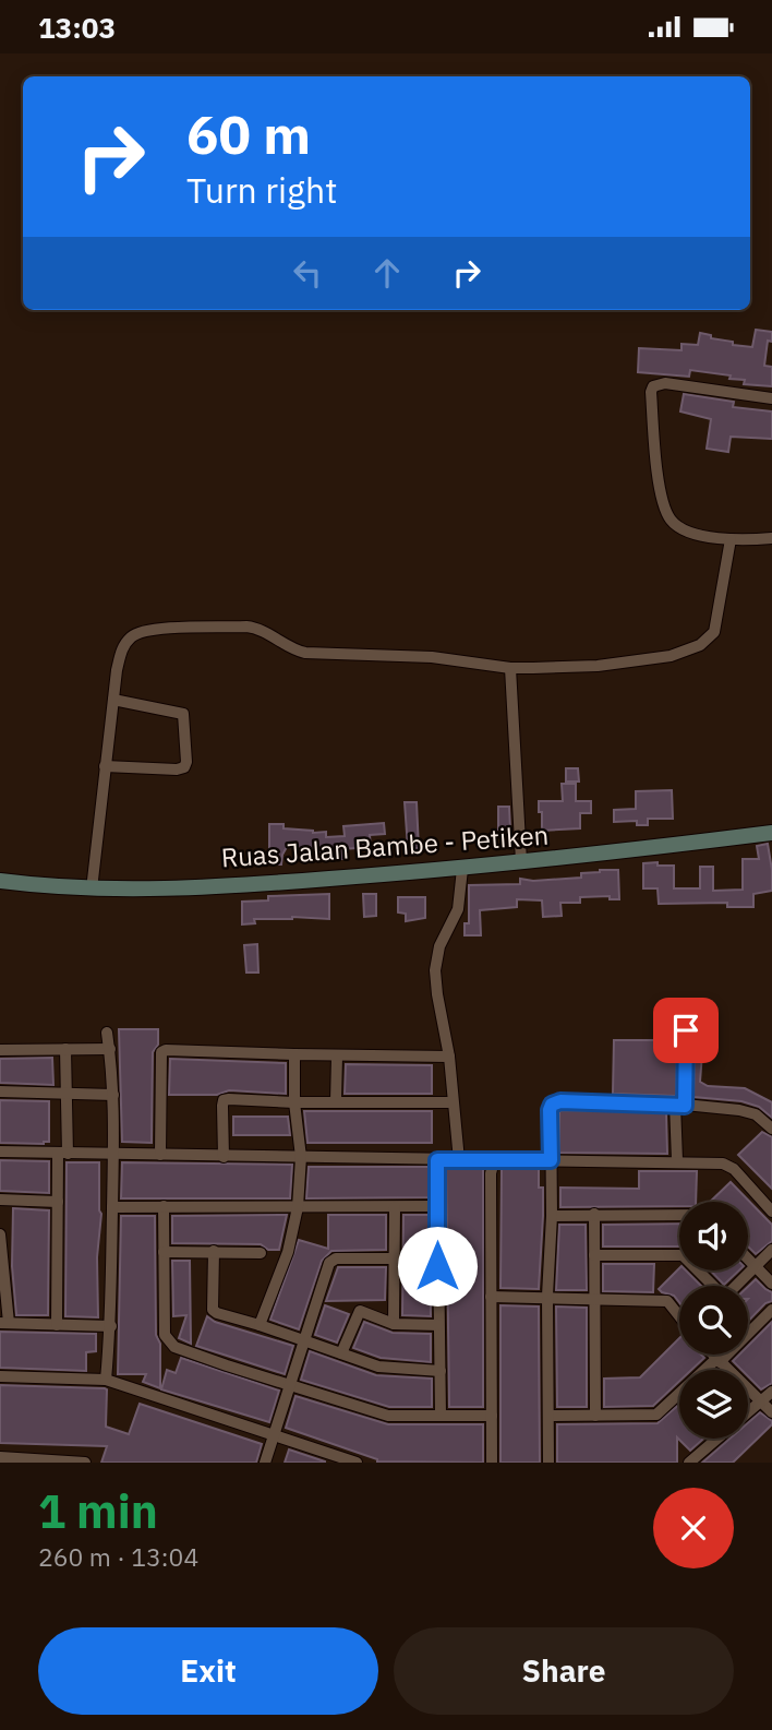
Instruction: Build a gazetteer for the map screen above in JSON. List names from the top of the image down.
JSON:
{
  "streets": {
    "main road": ["Ruas Jalan Bambe - Petiken"]
  },
  "page": {
    "status": "13:03",
    "turn": ["60 m", "Turn right"],
    "heading": ["1 min", "260 m · 13:04"],
    "buttons": ["Exit", "Share"]
  }
}
